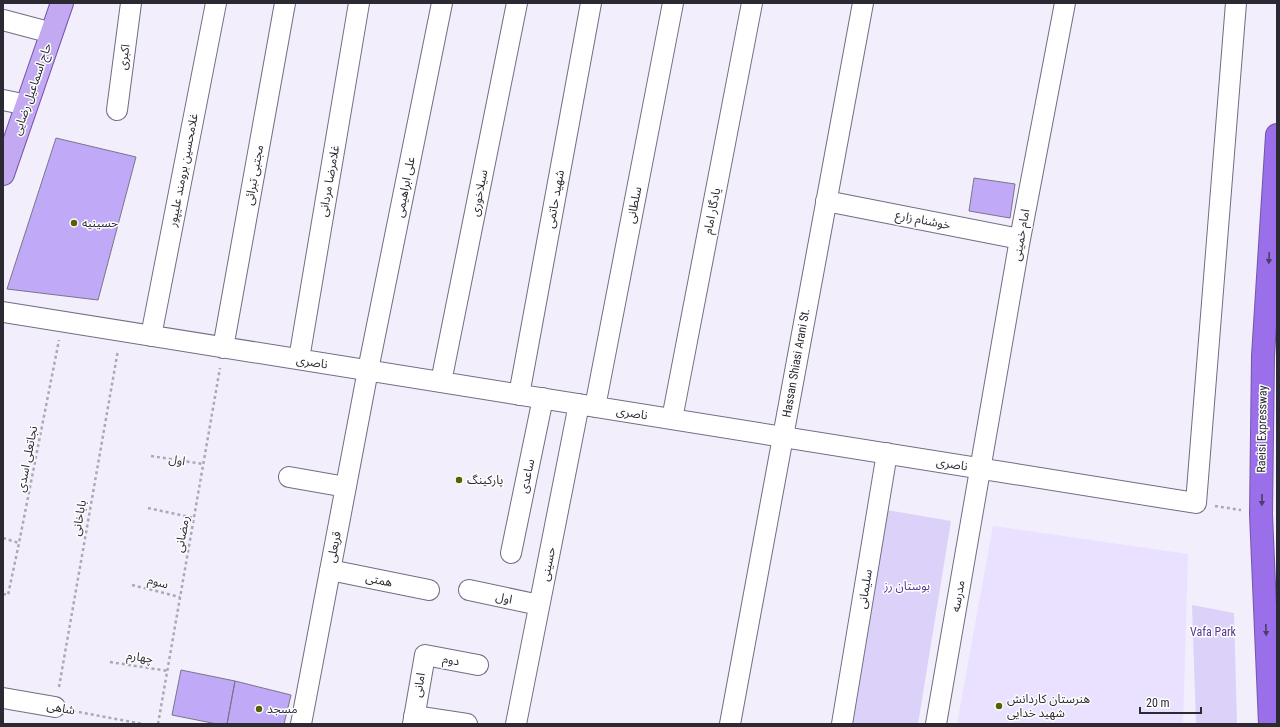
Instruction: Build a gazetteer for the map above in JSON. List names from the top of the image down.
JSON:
{
  "streets": {
    "highway": ["Raeisi Expressway"],
    "main road": ["حاج اسماعیل رضایی"],
    "street": [
      "اکبری",
      "غلامحسین برومند علیپور",
      "مجتبی تبرائی",
      "غلامرضا مردانی",
      "علی ابراهیمی",
      "سیلاخوری",
      "شهید حاتمی",
      "سلطانی",
      "یادگار امام",
      "خوشنام زارع",
      "امام خمینی",
      "ناصری",
      "Hassan Shiasi Arani St.",
      "اول",
      "ساعدی",
      "قربعلی",
      "حسینی",
      "همتی",
      "سلیمانی",
      "مدرسه",
      "دوم",
      "امانی",
      "شاهی"
    ],
    "path": [
      "نجاتعلی اسدی",
      "باباخانی",
      "رمضانی",
      "سوم",
      "چهارم"
    ]
  },
  "crossings": [
    ["غلامحسین برومند علیپور", "ناصری"],
    ["مجتبی تبرائی", "ناصری"],
    ["مجتبی تبرائی", "رمضانی"],
    ["غلامرضا مردانی", "ناصری"],
    ["علی ابراهیمی", "ناصری"],
    ["علی ابراهیمی", "قربعلی"],
    ["سیلاخوری", "ناصری"],
    ["شهید حاتمی", "ناصری"],
    ["سلطانی", "ناصری"],
    ["سلطانی", "حسینی"],
    ["یادگار امام", "ناصری"],
    ["خوشنام زارع", "امام خمینی"],
    ["خوشنام زارع", "Hassan Shiasi Arani St."],
    ["امام خمینی", "ناصری"],
    ["امام خمینی", "مدرسه"],
    ["ناصری", "Hassan Shiasi Arani St."],
    ["ناصری", "نجاتعلی اسدی"],
    ["ناصری", "ساعدی"],
    ["ناصری", "باباخانی"],
    ["ناصری", "رمضانی"],
    ["ناصری", "قربعلی"],
    ["ناصری", "حسینی"],
    ["ناصری", "سلیمانی"],
    ["ناصری", "مدرسه"],
    ["اول", "رمضانی"],
    ["اول", "حسینی"],
    ["باباخانی", "شاهی"],
    ["رمضانی", "سوم"],
    ["رمضانی", "چهارم"],
    ["قربعلی", "همتی"],
    ["دوم", "امانی"]
  ],
  "one_way": ["Raeisi Expressway"],
  "parks": ["بوستان رز", "Vafa Park"],
  "places": [
    "حسینیه",
    "پارکینگ",
    "هنرستان کاردانش شهید خدایی",
    "مسجد"
  ],
  "scale_bar": "20 m"
}
